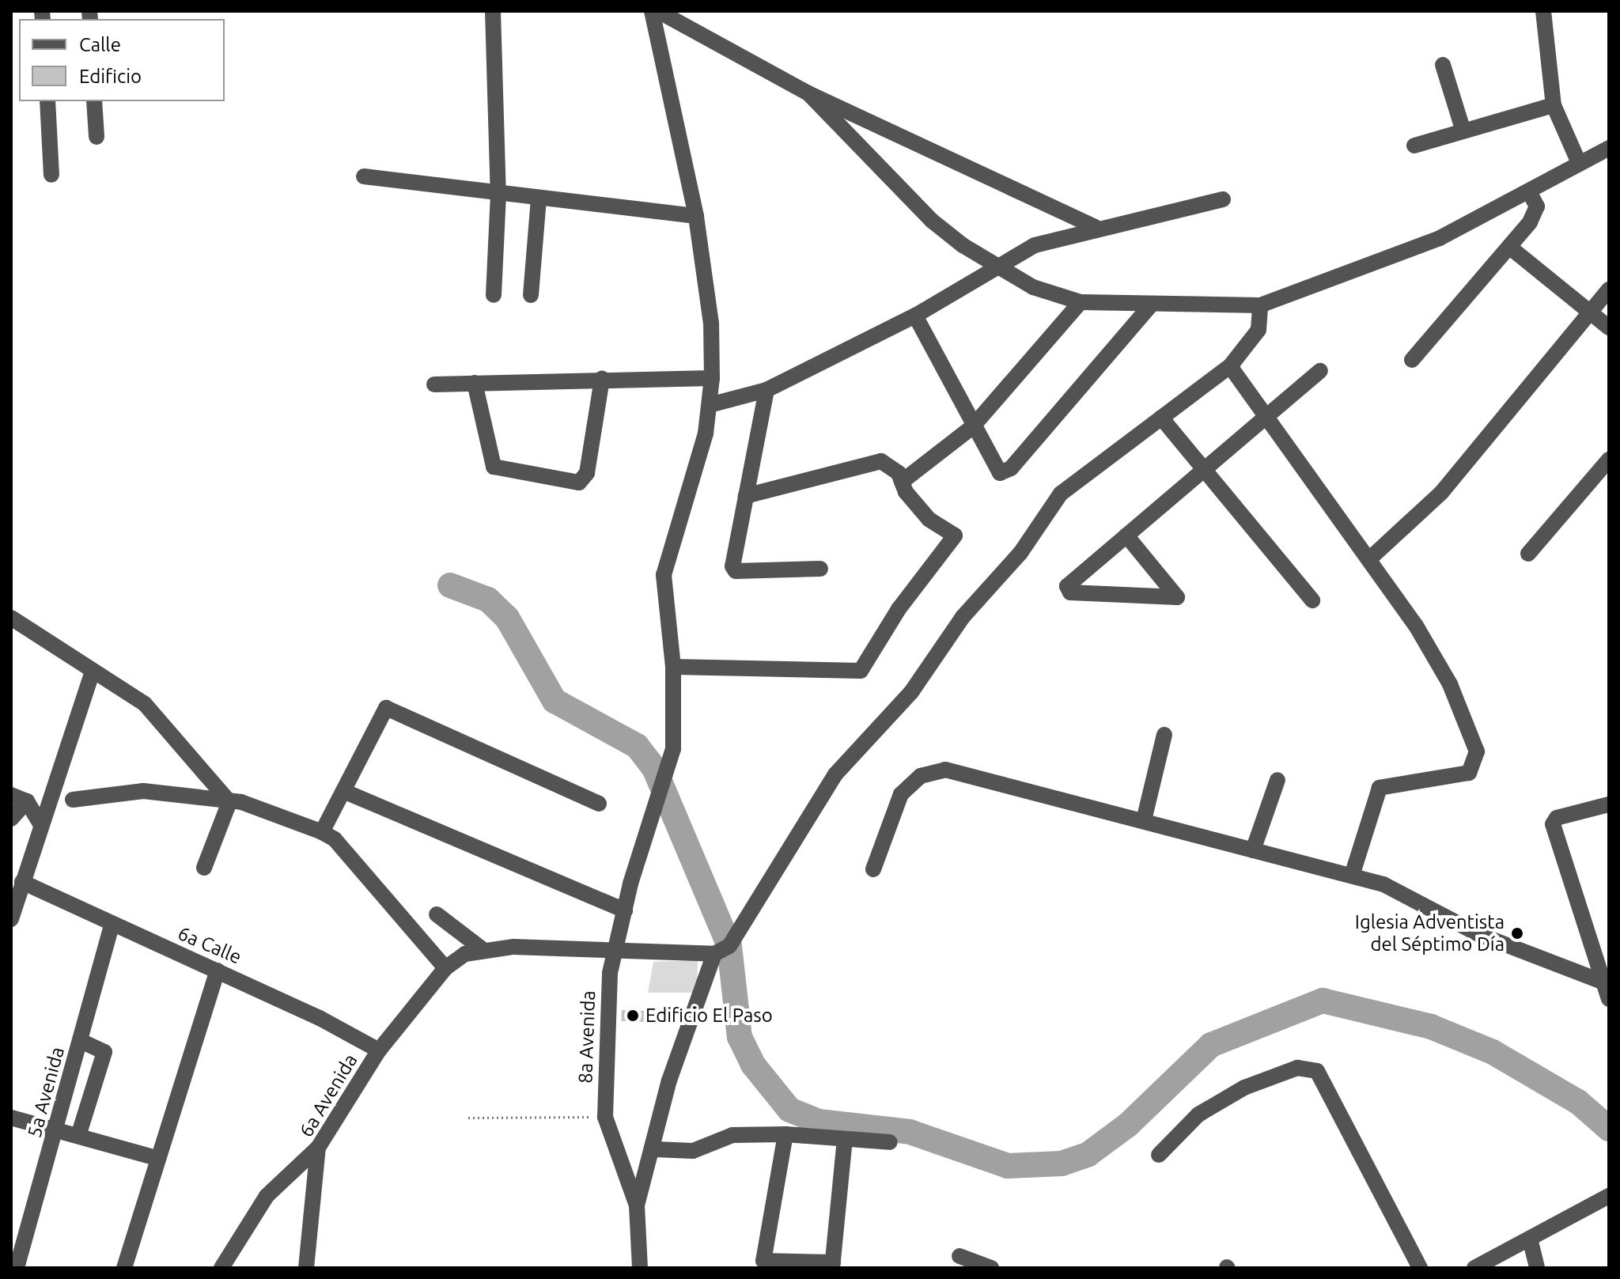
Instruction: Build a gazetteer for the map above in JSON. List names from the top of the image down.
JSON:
{
  "streets": {
    "street": [
      "6a Calle",
      "8a Avenida",
      "5a Avenida",
      "6a Avenida"
    ]
  },
  "crossings": [
    ["6a Calle", "5a Avenida"],
    ["6a Calle", "6a Avenida"]
  ],
  "places": ["Iglesia Adventista del Séptimo Día", "Edificio El Paso"],
  "legend": ["Calle", "Edificio"]
}
